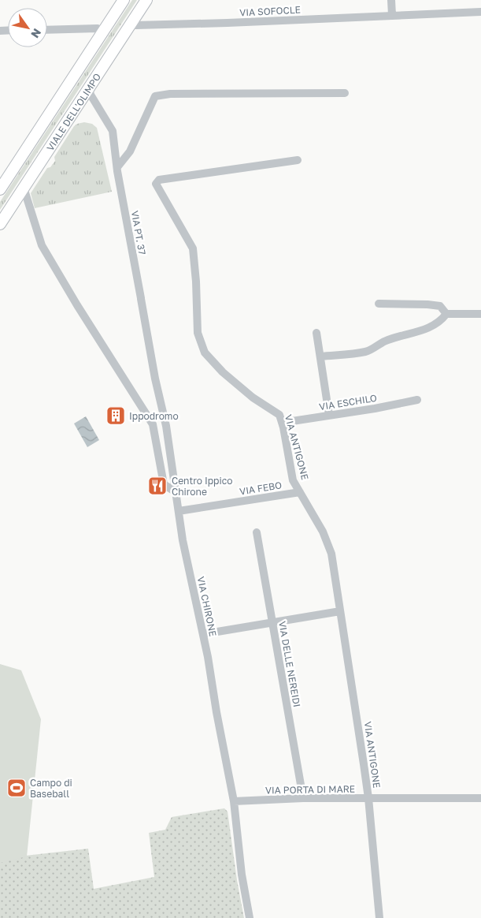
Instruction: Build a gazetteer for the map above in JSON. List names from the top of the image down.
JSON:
{
  "streets": {
    "street": [
      "VIA SOFOCLE",
      "VIALE DELL'OLIMPO",
      "VIA PT. 37",
      "VIA ESCHILO",
      "VIA ANTIGONE",
      "VIA FEBO",
      "VIA CHIRONE",
      "VIA DELLE NEREIDI",
      "VIA PORTA DI MARE"
    ]
  },
  "crossings": [
    ["VIA SOFOCLE", "VIALE DELL'OLIMPO"],
    ["VIA PT. 37", "VIA CHIRONE"],
    ["VIA ESCHILO", "VIA ANTIGONE"],
    ["VIA ANTIGONE", "VIA FEBO"],
    ["VIA ANTIGONE", "VIA PORTA DI MARE"],
    ["VIA FEBO", "VIA CHIRONE"],
    ["VIA CHIRONE", "VIA PORTA DI MARE"],
    ["VIA DELLE NEREIDI", "VIA PORTA DI MARE"]
  ],
  "places": {
    "building": ["Ippodromo"],
    "restaurant": ["Centro Ippico Chirone"],
    "sports": ["Campo di Baseball"]
  },
  "north": "bottom right"
}
